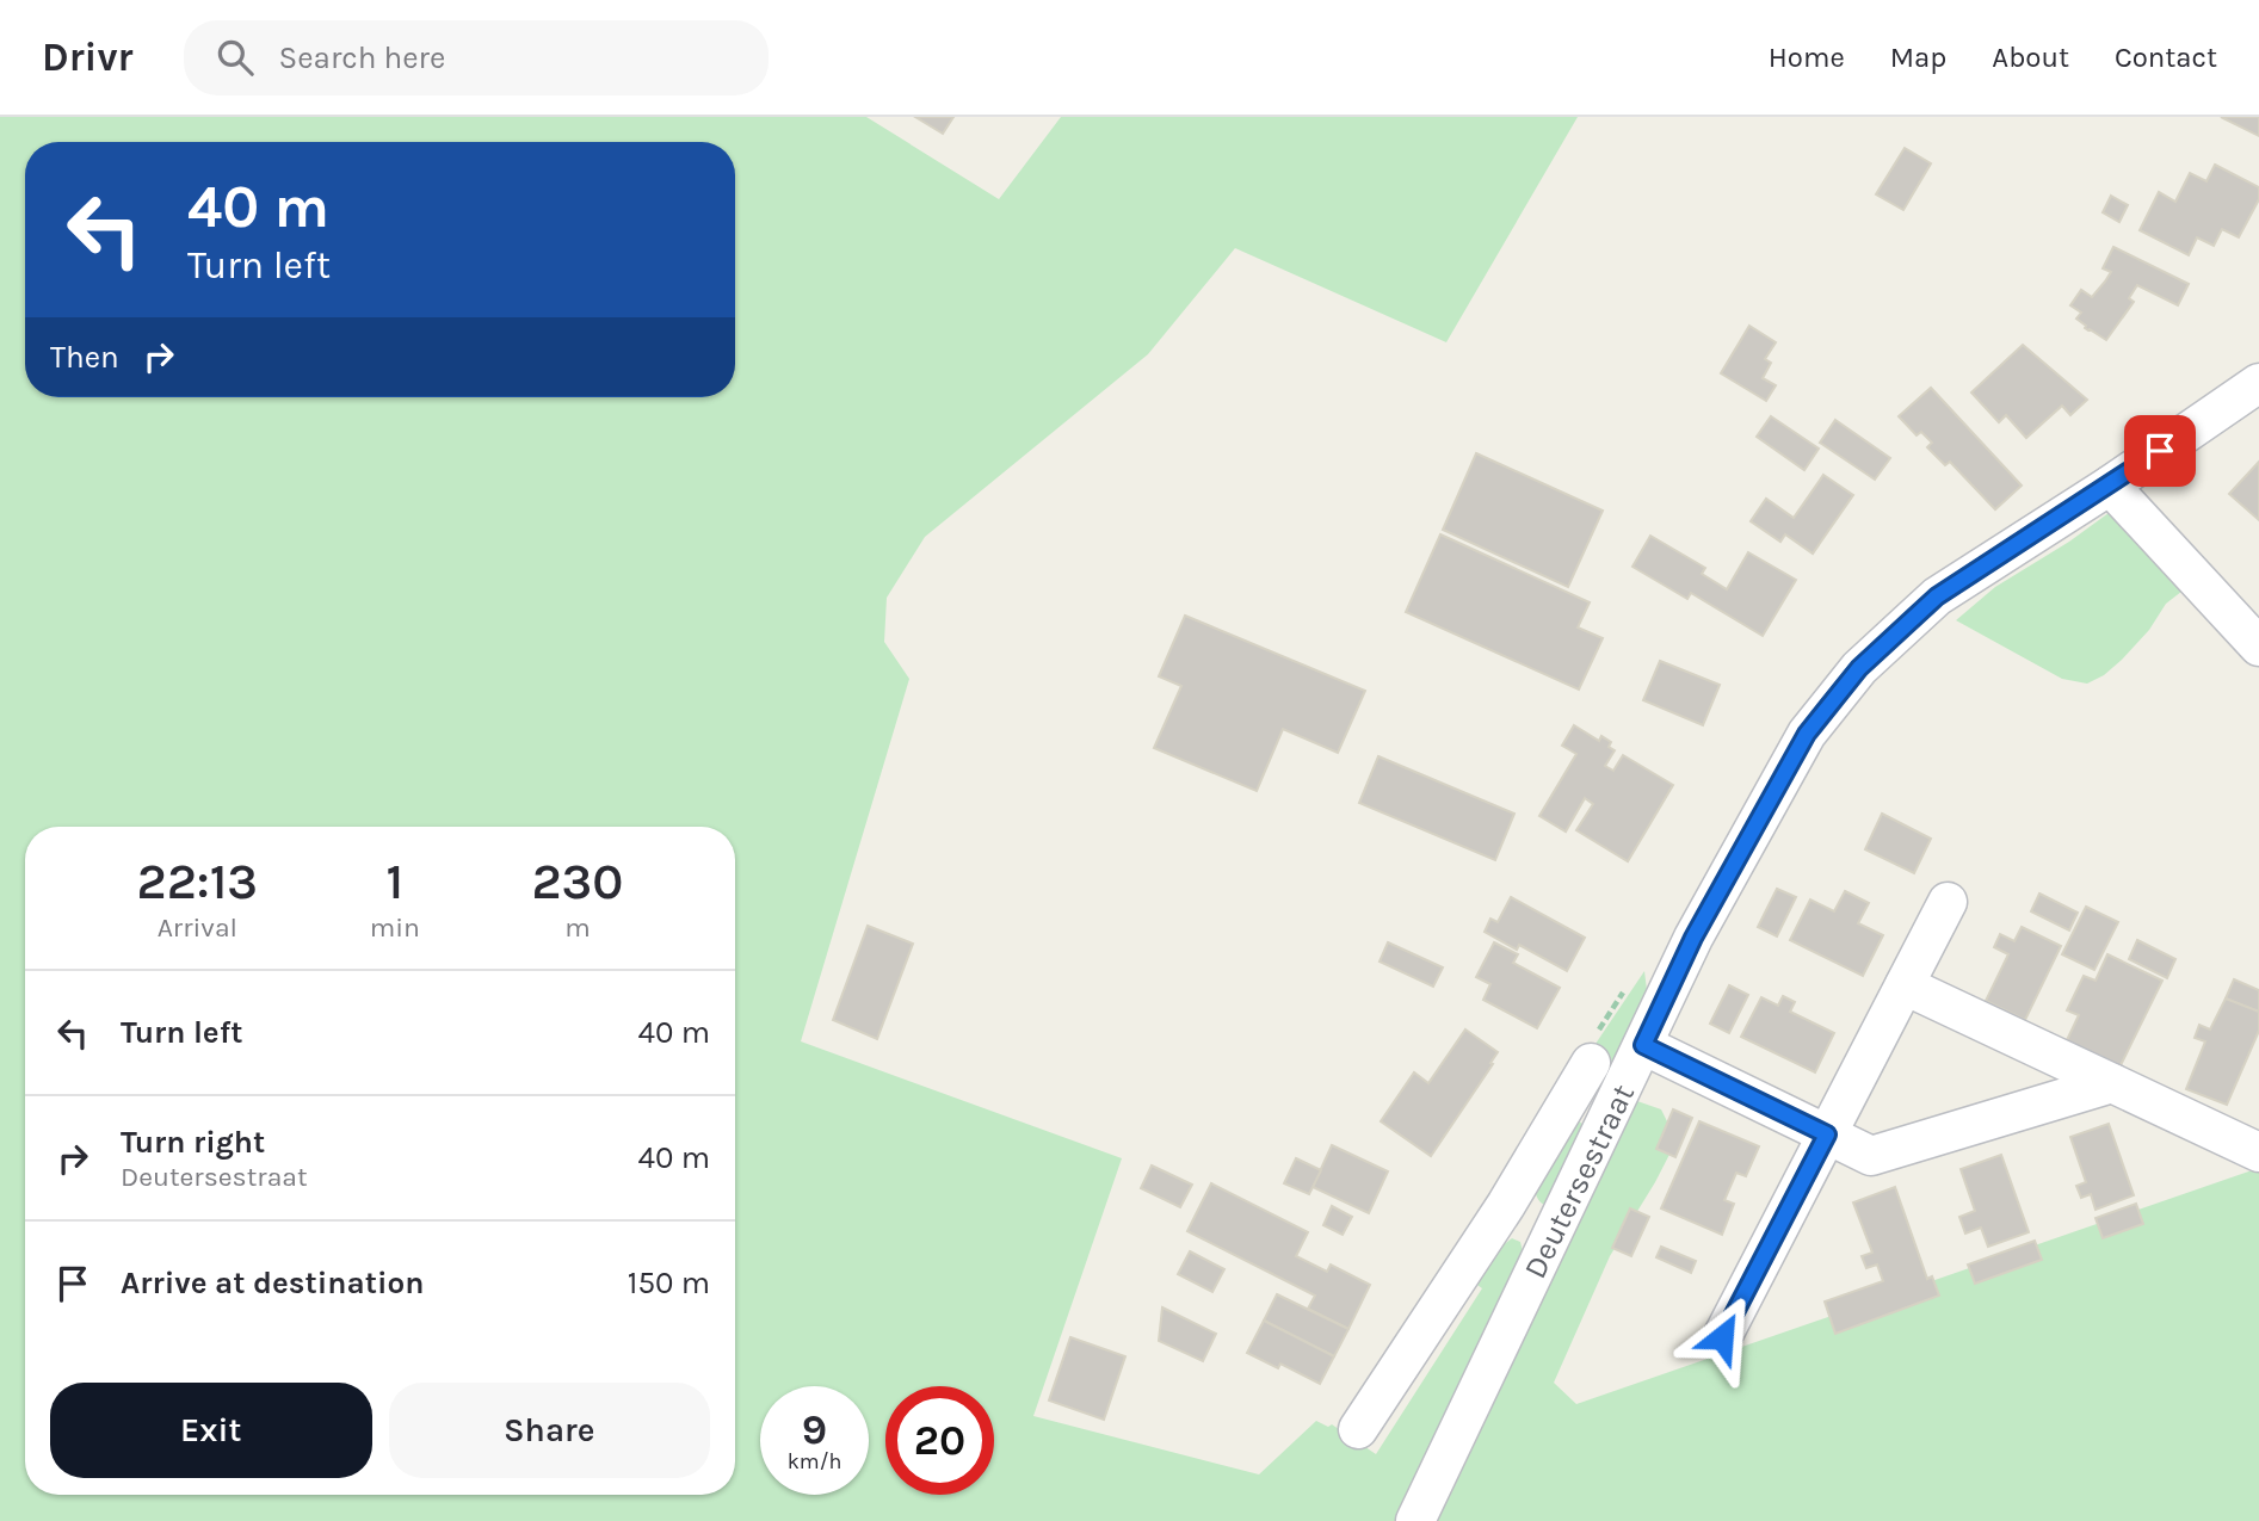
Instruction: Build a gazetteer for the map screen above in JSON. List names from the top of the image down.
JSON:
{
  "streets": {
    "street": ["Deutersestraat"]
  },
  "page": {
    "header": "Drivr",
    "search": "Search here",
    "nav": [
      "Home",
      "Map",
      "About",
      "Contact"
    ],
    "turn": ["40 m", "Turn left"],
    "then": "Then",
    "eta": [
      "22:13",
      "Arrival",
      "1",
      "min",
      "230",
      "m"
    ],
    "list": [
      {
        "name": "Turn left",
        "value": "40 m"
      },
      {
        "name": "Turn right",
        "note": "Deutersestraat",
        "value": "40 m"
      },
      {
        "name": "Arrive at destination",
        "value": "150 m"
      }
    ],
    "buttons": ["Exit", "Share"],
    "speed": "9 km/h",
    "limit": "20"
  }
}
